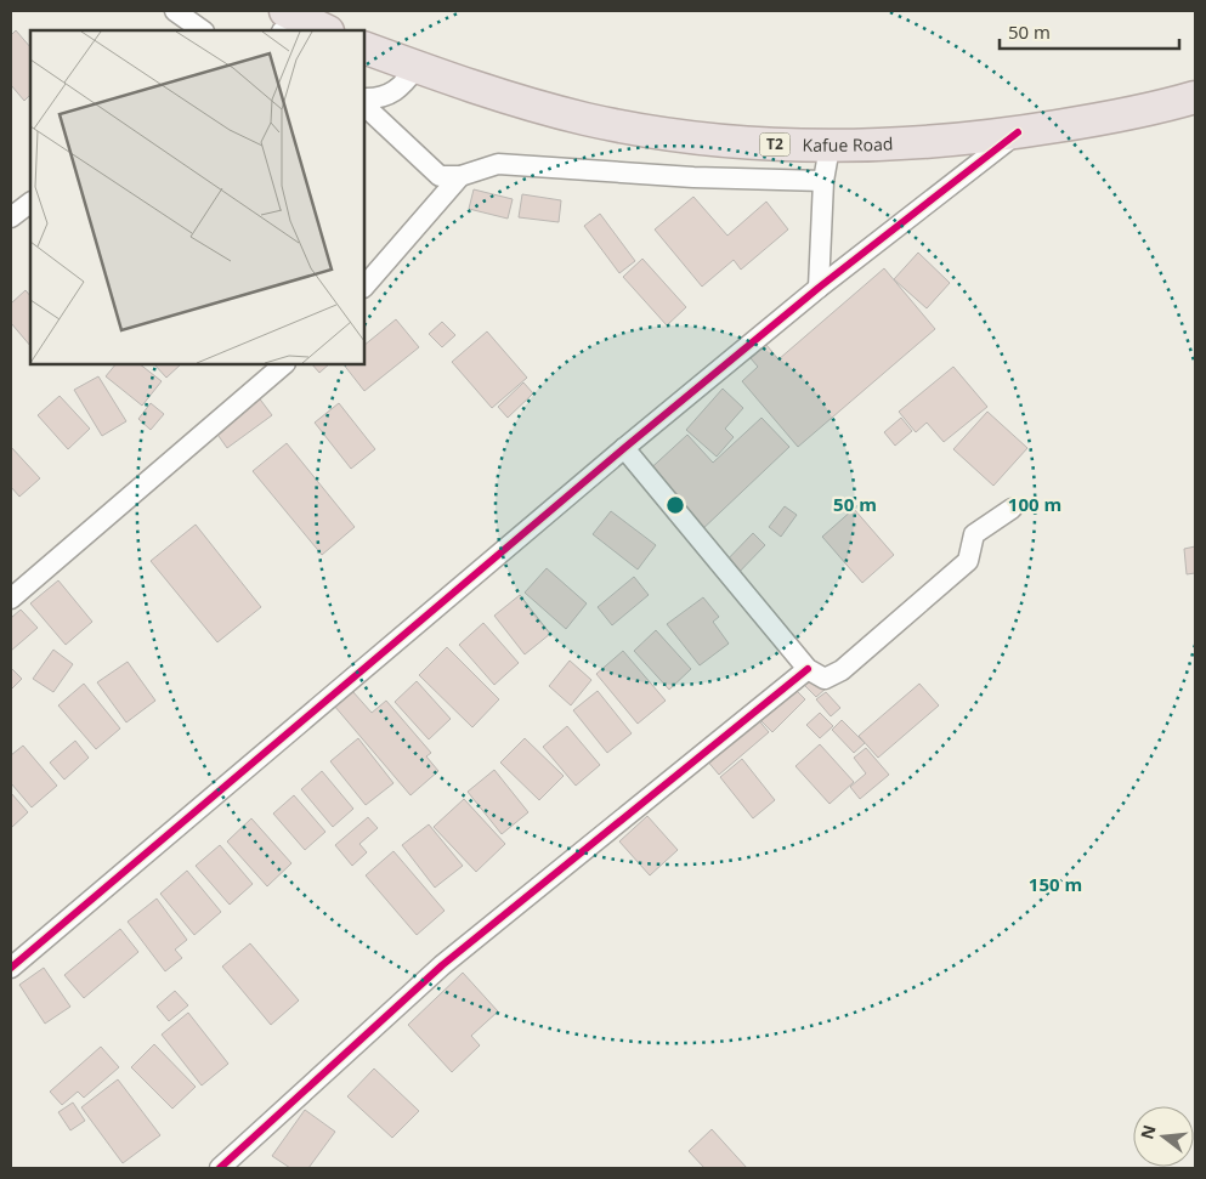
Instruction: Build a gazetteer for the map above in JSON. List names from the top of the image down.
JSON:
{
  "streets": {
    "highway": ["T2", "Kafue Road"]
  },
  "scale_bar": "50 m",
  "north": "left",
  "rings": ["50 m", "100 m", "150 m"]
}
